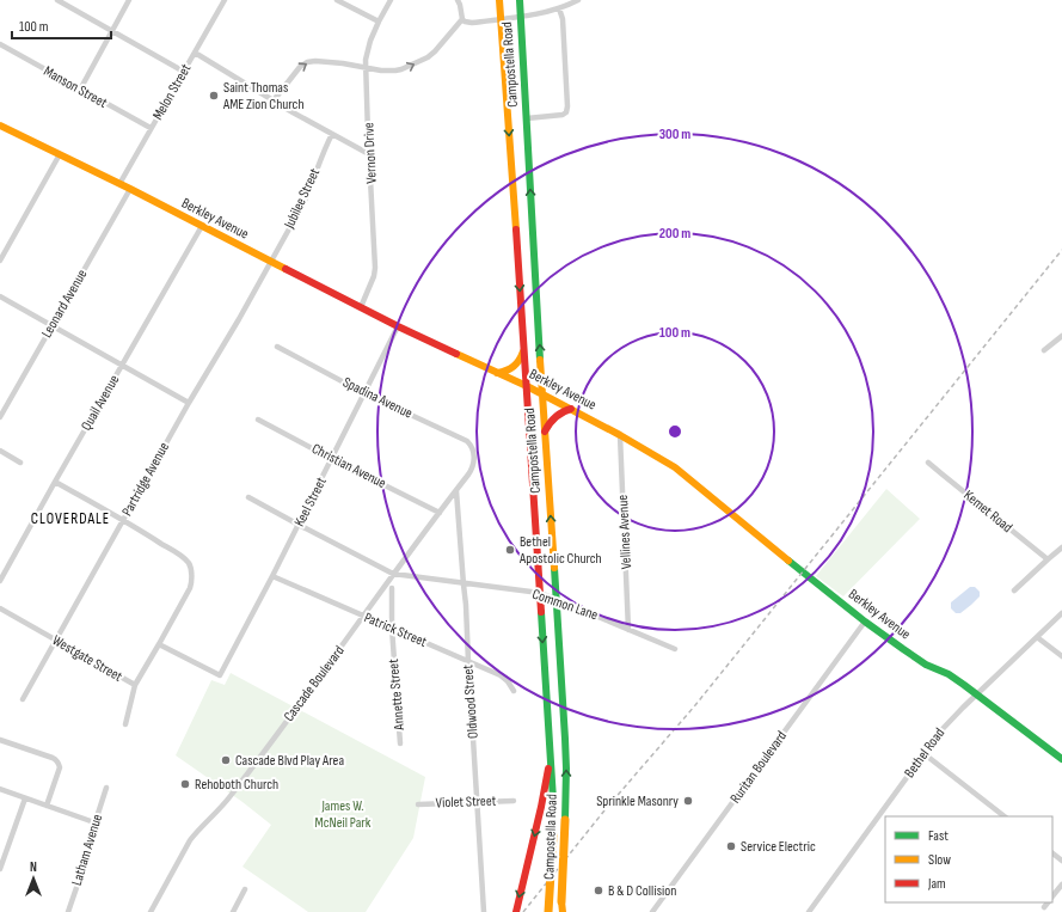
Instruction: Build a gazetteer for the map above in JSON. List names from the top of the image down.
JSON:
{
  "streets": {
    "main road": ["Campostella Road", "Berkley Avenue"],
    "street": [
      "Manson Street",
      "Melon Street",
      "Vernon Drive",
      "Jubilee Street",
      "Leonard Avenue",
      "Spadina Avenue",
      "Quail Avenue",
      "Christian Avenue",
      "Partridge Avenue",
      "Keel Street",
      "Kemet Road",
      "Vellines Avenue",
      "Common Lane",
      "Patrick Street",
      "Westgate Street",
      "Cascade Boulevard",
      "Annette Street",
      "Oldwood Street",
      "Bethel Road",
      "Ruritan Boulevard",
      "Violet Street",
      "Latham Avenue"
    ]
  },
  "crossings": [
    ["Campostella Road", "Berkley Avenue"],
    ["Campostella Road", "Common Lane"],
    ["Manson Street", "Melon Street"],
    ["Melon Street", "Berkley Avenue"],
    ["Vernon Drive", "Berkley Avenue"],
    ["Jubilee Street", "Berkley Avenue"],
    ["Jubilee Street", "Partridge Avenue"],
    ["Berkley Avenue", "Leonard Avenue"],
    ["Berkley Avenue", "Quail Avenue"],
    ["Berkley Avenue", "Partridge Avenue"],
    ["Berkley Avenue", "Keel Street"],
    ["Berkley Avenue", "Vellines Avenue"],
    ["Berkley Avenue", "Bethel Road"],
    ["Berkley Avenue", "Ruritan Boulevard"],
    ["Spadina Avenue", "Keel Street"],
    ["Spadina Avenue", "Cascade Boulevard"],
    ["Christian Avenue", "Keel Street"],
    ["Christian Avenue", "Cascade Boulevard"],
    ["Partridge Avenue", "Westgate Street"],
    ["Keel Street", "Common Lane"],
    ["Keel Street", "Patrick Street"],
    ["Keel Street", "Westgate Street"],
    ["Vellines Avenue", "Common Lane"],
    ["Common Lane", "Cascade Boulevard"],
    ["Common Lane", "Oldwood Street"],
    ["Patrick Street", "Cascade Boulevard"],
    ["Patrick Street", "Annette Street"],
    ["Patrick Street", "Oldwood Street"],
    ["Cascade Boulevard", "Oldwood Street"],
    ["Oldwood Street", "Violet Street"]
  ],
  "districts": ["CLOVERDALE"],
  "parks": ["James W. McNeil Park"],
  "places": [
    "Saint Thomas AME Zion Church",
    "Bethel Apostolic Church",
    "Cascade Blvd Play Area",
    "Rehoboth Church",
    "Sprinkle Masonry",
    "Service Electric",
    "B & D Collision"
  ],
  "legend": ["Fast", "Slow", "Jam"],
  "scale_bar": "100 m",
  "north": "top",
  "rings": ["300 m", "200 m", "100 m"]
}
